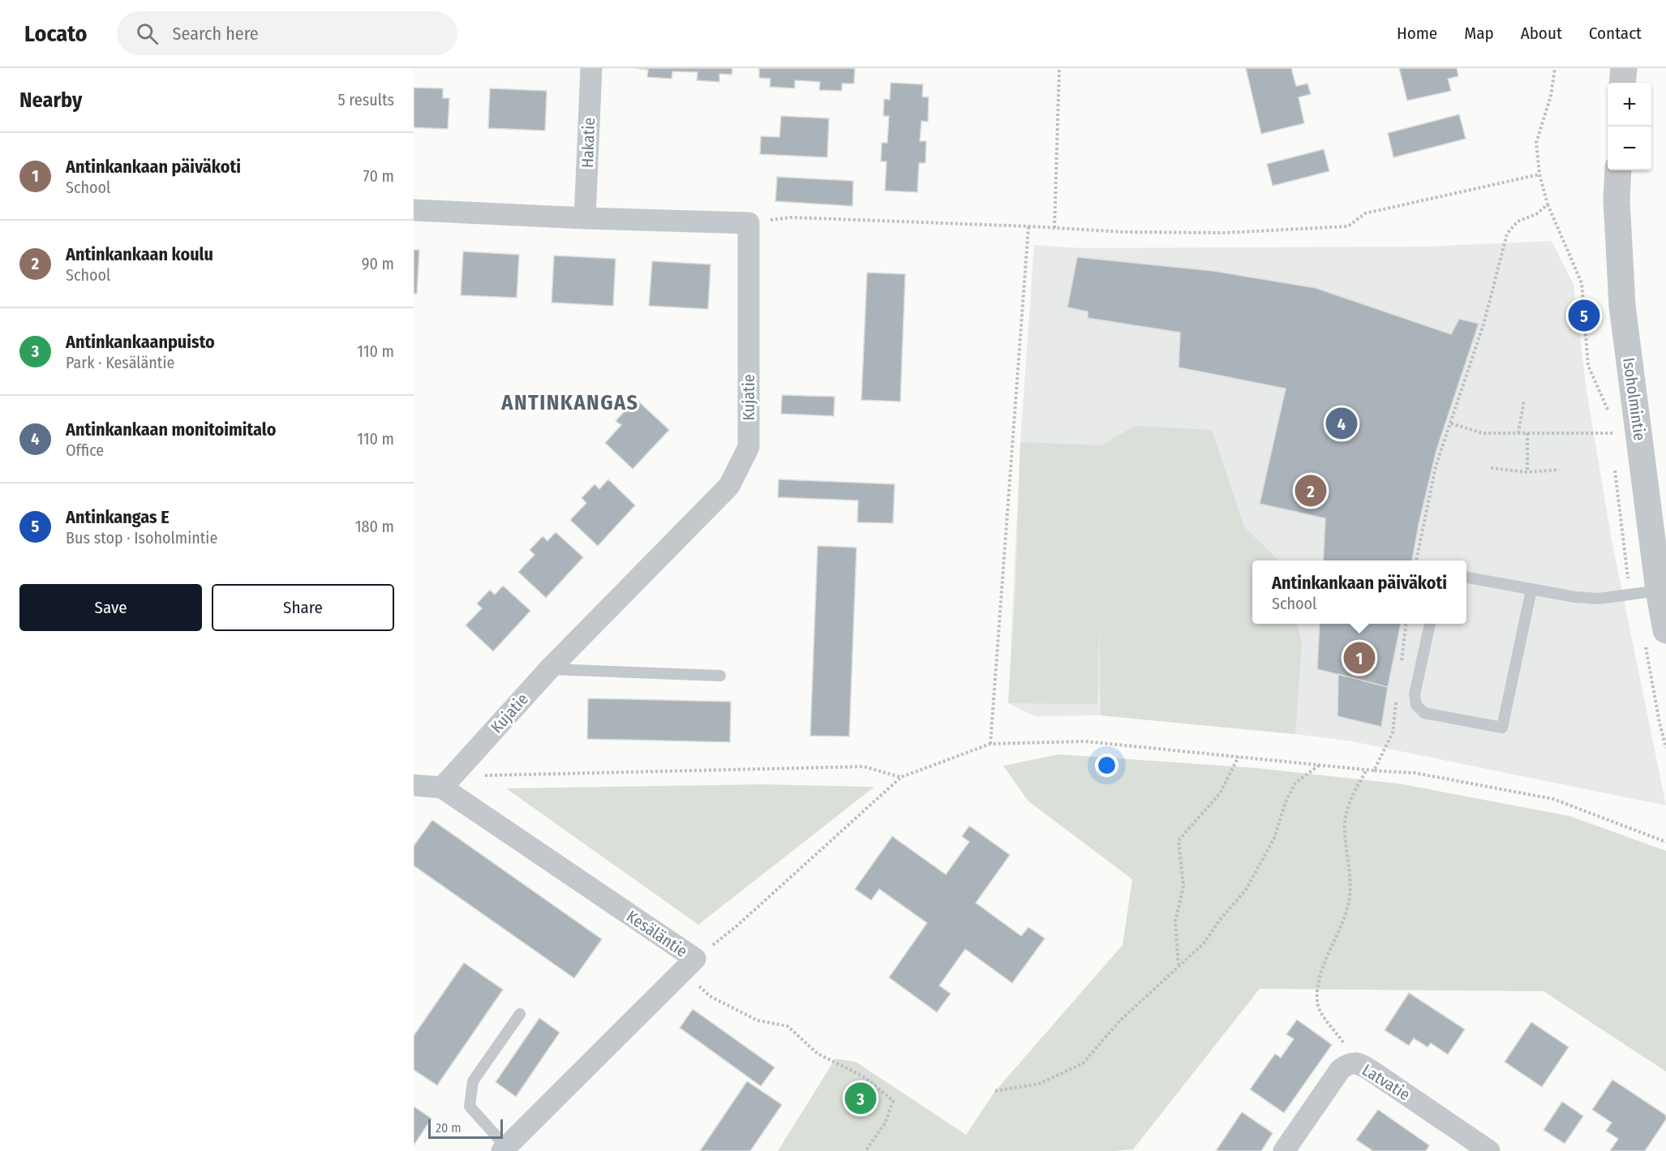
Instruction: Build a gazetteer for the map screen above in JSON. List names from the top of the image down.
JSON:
{
  "streets": {
    "street": [
      "Hakatie",
      "Kujatie",
      "Isoholmintie",
      "Kesäläntie",
      "Latvatie"
    ]
  },
  "crossings": [
    ["Kujatie", "Kesäläntie"]
  ],
  "districts": ["ANTINKANGAS"],
  "scale_bar": "20 m",
  "page": {
    "header": "Locato",
    "search": "Search here",
    "nav": [
      "Home",
      "Map",
      "About",
      "Contact"
    ],
    "heading": ["Nearby", "5 results"],
    "map_buttons": ["+", "−"],
    "list": [
      {
        "mark": "1",
        "name": "Antinkankaan päiväkoti",
        "note": "School",
        "value": "70 m"
      },
      {
        "mark": "2",
        "name": "Antinkankaan koulu",
        "note": "School",
        "value": "90 m"
      },
      {
        "mark": "3",
        "name": "Antinkankaanpuisto",
        "note": "Park · Kesäläntie",
        "value": "110 m"
      },
      {
        "mark": "4",
        "name": "Antinkankaan monitoimitalo",
        "note": "Office",
        "value": "110 m"
      },
      {
        "mark": "5",
        "name": "Antinkangas E",
        "note": "Bus stop · Isoholmintie",
        "value": "180 m"
      }
    ],
    "pins": [
      "5",
      "4",
      "2",
      "1",
      "3"
    ],
    "popup": ["Antinkankaan päiväkoti", "School"],
    "buttons": ["Save", "Share"],
    "scale": "20 m"
  }
}
